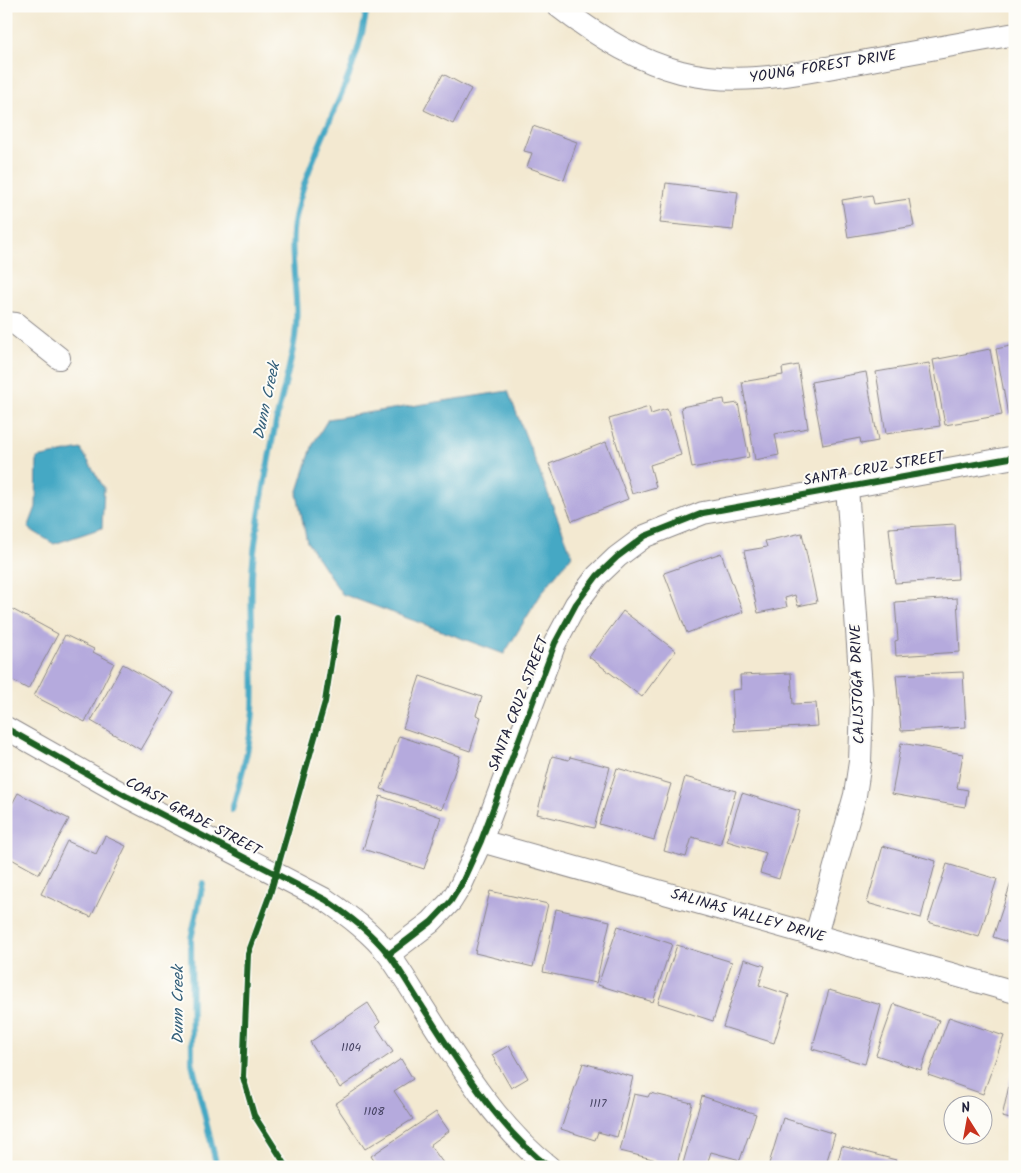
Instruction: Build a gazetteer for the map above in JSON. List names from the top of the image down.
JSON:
{
  "streets": {
    "street": [
      "YOUNG FOREST DRIVE",
      "SANTA CRUZ STREET",
      "CALISTOGA DRIVE",
      "COAST GRADE STREET",
      "SALINAS VALLEY DRIVE"
    ]
  },
  "crossings": [
    ["SANTA CRUZ STREET", "CALISTOGA DRIVE"],
    ["SANTA CRUZ STREET", "COAST GRADE STREET"],
    ["SANTA CRUZ STREET", "SALINAS VALLEY DRIVE"],
    ["CALISTOGA DRIVE", "SALINAS VALLEY DRIVE"]
  ],
  "water": ["Dunn Creek"],
  "house_numbers": ["1104", "1117", "1108"],
  "north": "top"
}
